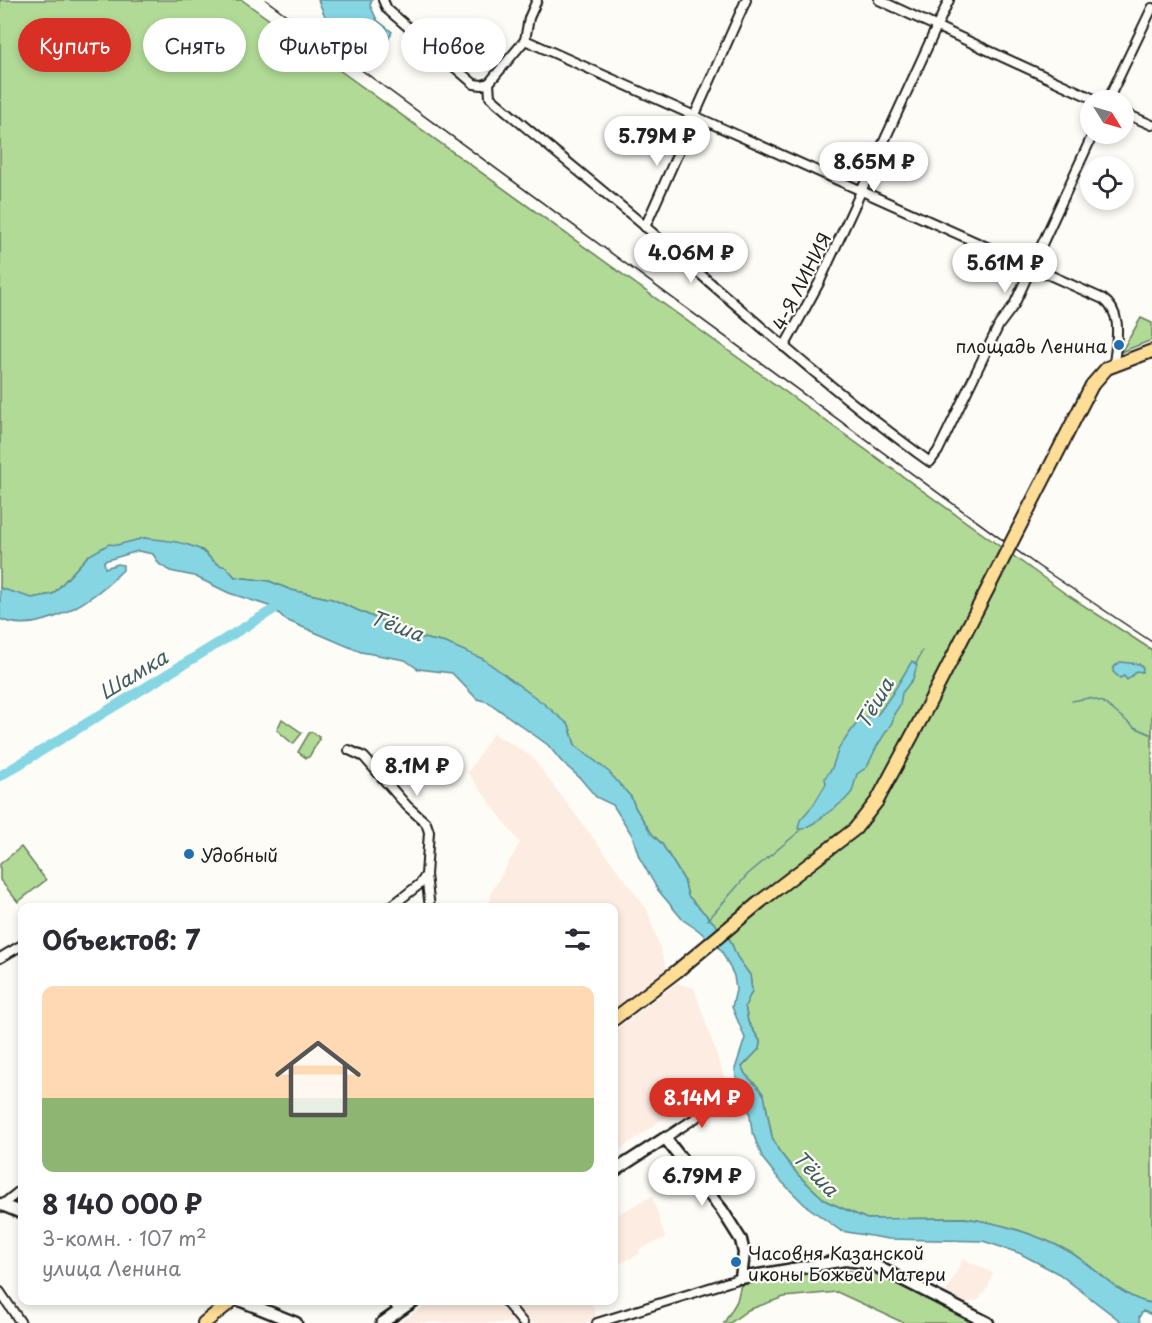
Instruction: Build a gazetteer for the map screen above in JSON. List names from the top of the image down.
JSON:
{
  "streets": {
    "street": ["4-Я ЛИНИЯ"]
  },
  "water": ["Тёша", "Шамка"],
  "places": ["площадь Ленина", "Удобный", "Часовня Казанской иконы Божьей Матери"],
  "north": "bottom right",
  "page": {
    "chip": [
      "Купить",
      "Снять",
      "Фильтры",
      "Новое"
    ],
    "price": [
      "5.79M ₽",
      "8.65M ₽",
      "4.06M ₽",
      "5.61M ₽",
      "8.1M ₽",
      "8.14M ₽",
      "6.79M ₽"
    ],
    "heading": "Объектов: 7",
    "list": [
      {
        "name": "8 140 000 ₽",
        "note": "3-комн. · 107 m² · улица Ленина"
      }
    ]
  }
}
